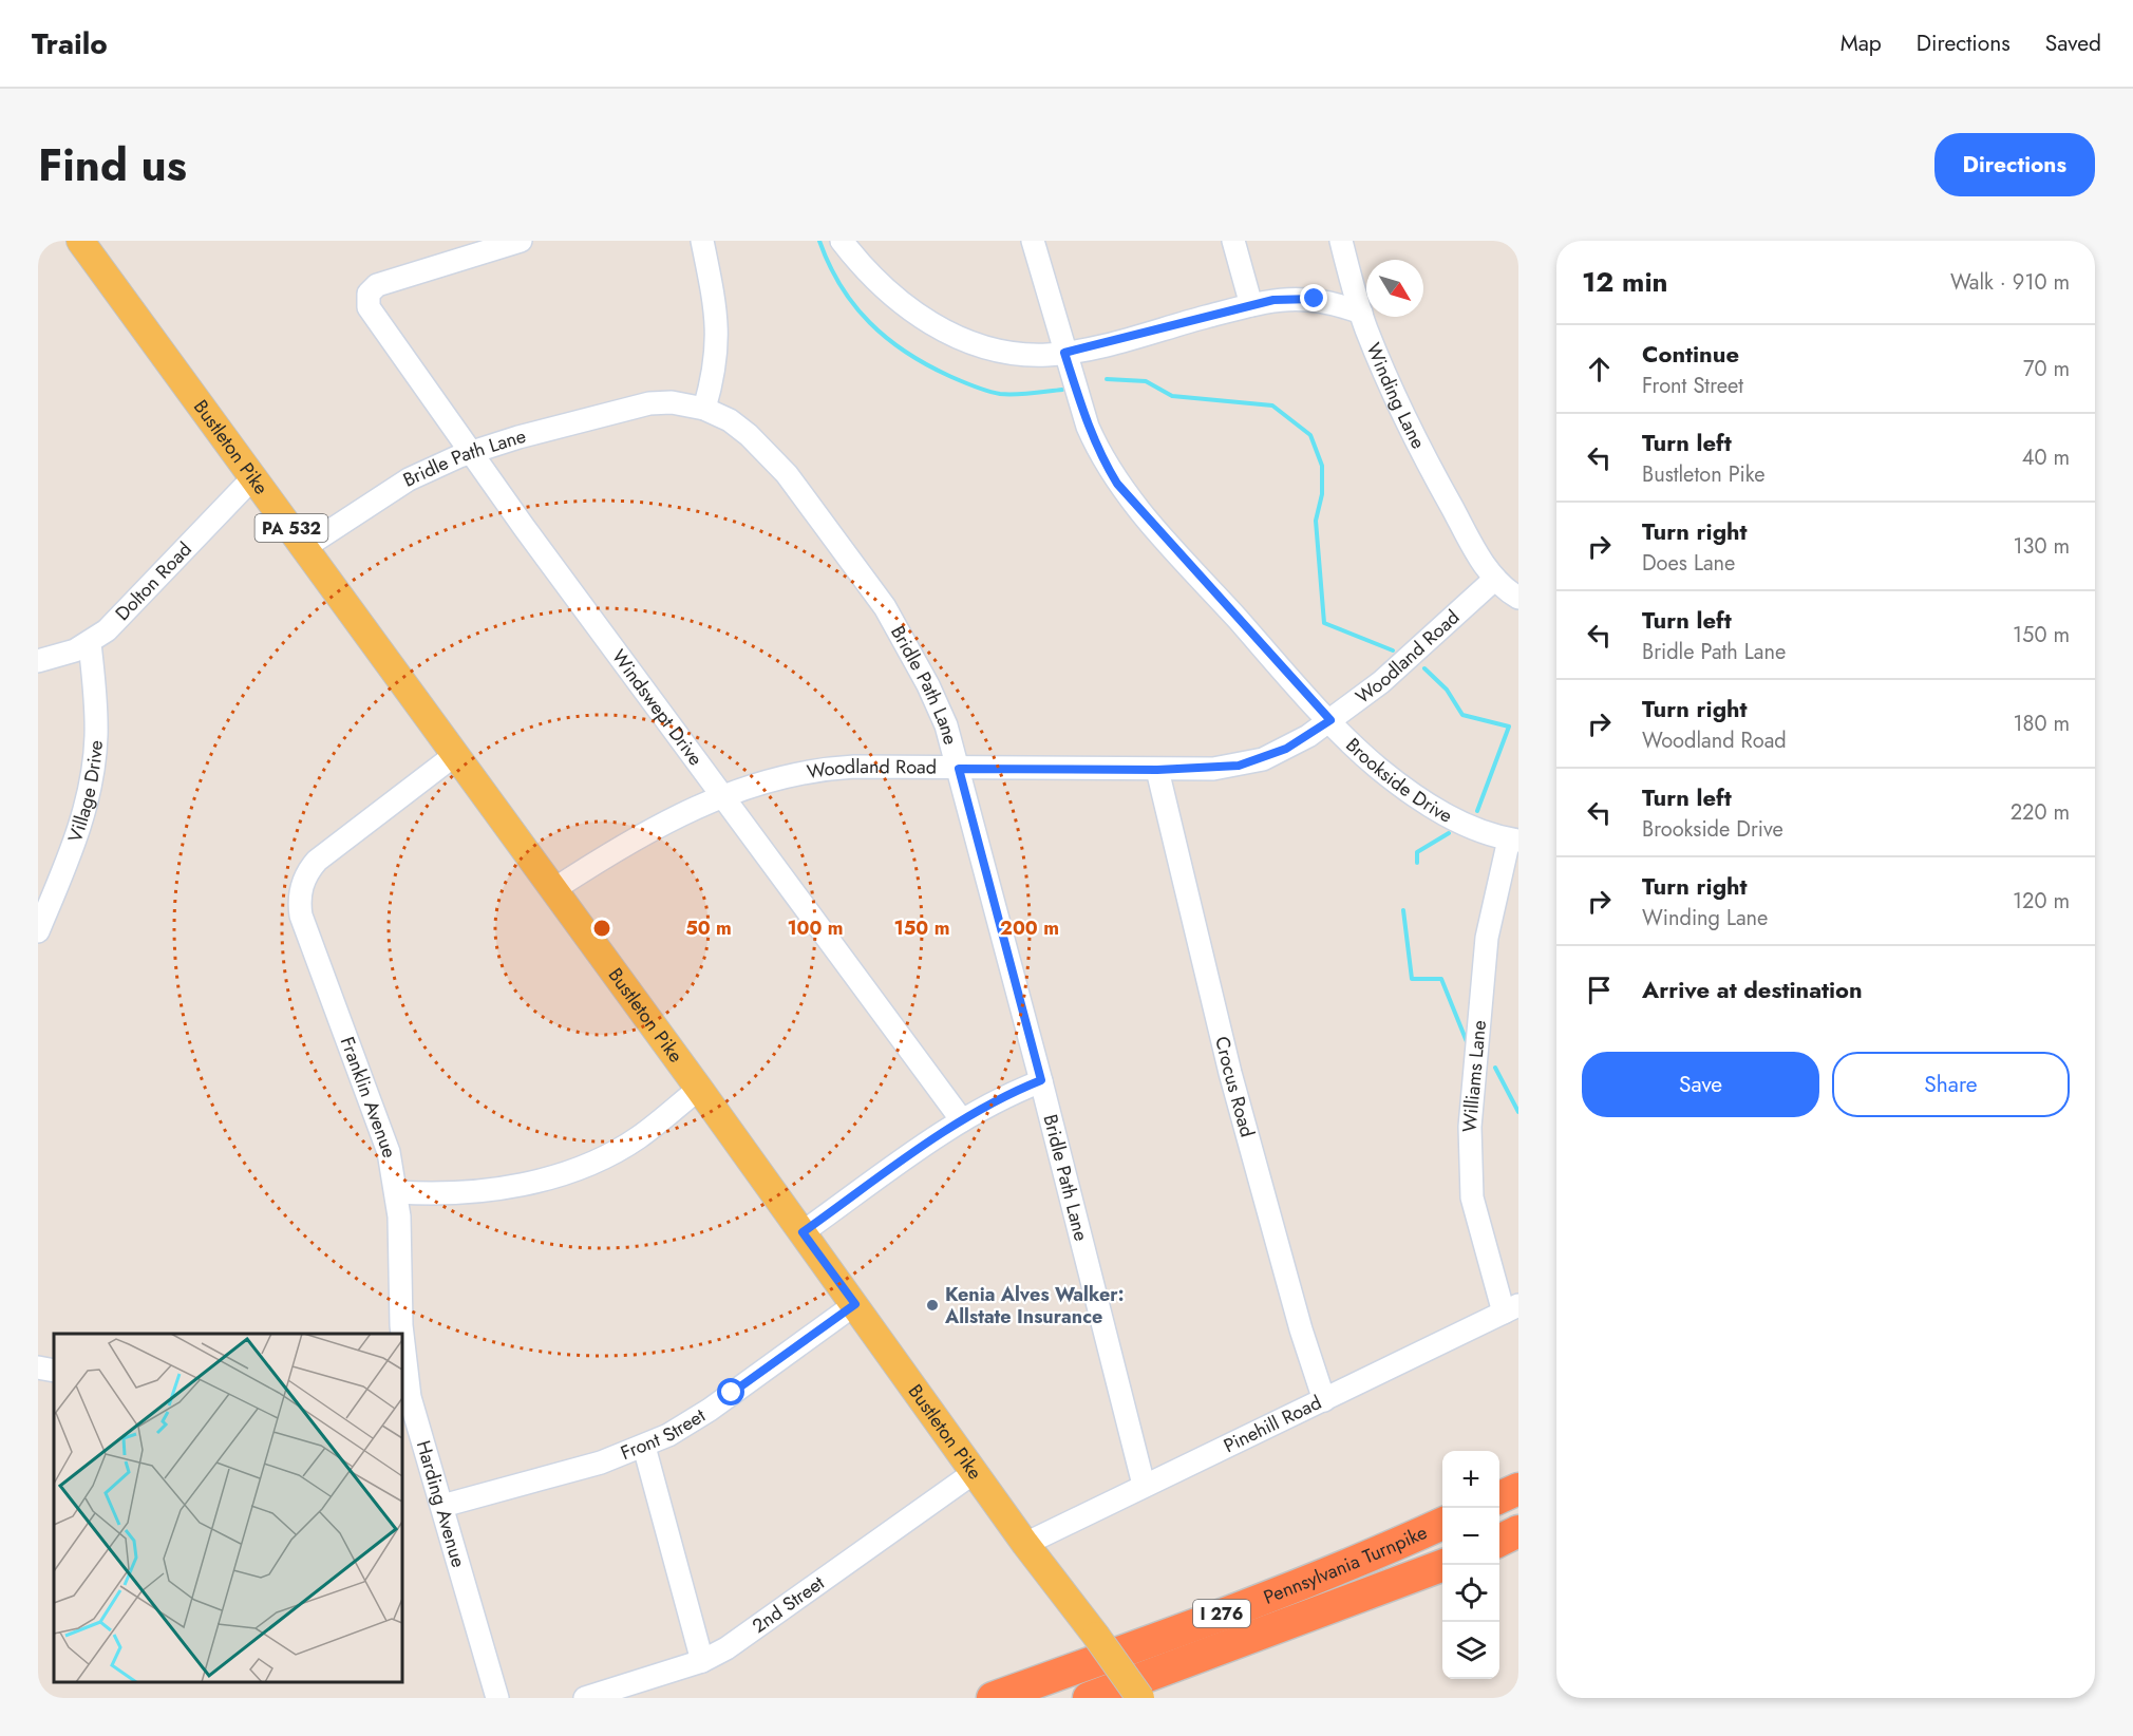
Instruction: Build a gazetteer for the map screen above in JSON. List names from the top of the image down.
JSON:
{
  "streets": {
    "highway": ["Pennsylvania Turnpike", "I 276"],
    "main road": ["Bustleton Pike", "PA 532"],
    "street": [
      "Winding Lane",
      "Bridle Path Lane",
      "Dolton Road",
      "Woodland Road",
      "Windswept Drive",
      "Brookside Drive",
      "Village Drive",
      "Williams Lane",
      "Crocus Road",
      "Franklin Avenue",
      "Pinehill Road",
      "Front Street",
      "Harding Avenue",
      "2nd Street"
    ]
  },
  "crossings": [
    ["Winding Lane", "Woodland Road"],
    ["Bustleton Pike", "Bridle Path Lane"],
    ["Bustleton Pike", "Dolton Road"],
    ["Bustleton Pike", "Woodland Road"],
    ["Bustleton Pike", "Franklin Avenue"],
    ["Bustleton Pike", "Pinehill Road"],
    ["Bustleton Pike", "Front Street"],
    ["Bustleton Pike", "2nd Street"],
    ["Bridle Path Lane", "Woodland Road"],
    ["Bridle Path Lane", "Windswept Drive"],
    ["Bridle Path Lane", "Pinehill Road"],
    ["Dolton Road", "Village Drive"],
    ["Woodland Road", "Windswept Drive"],
    ["Woodland Road", "Brookside Drive"],
    ["Woodland Road", "Crocus Road"],
    ["Brookside Drive", "Williams Lane"],
    ["Williams Lane", "Pinehill Road"],
    ["Crocus Road", "Pinehill Road"],
    ["Franklin Avenue", "Harding Avenue"],
    ["Front Street", "Harding Avenue"]
  ],
  "places": ["Kenia Alves Walker: Allstate Insurance"],
  "north": "bottom right",
  "page": {
    "header": "Trailo",
    "nav": ["Map", "Directions", "Saved"],
    "title": "Find us",
    "buttons": [
      "Directions",
      ["Save", "Share"]
    ],
    "heading": ["12 min", "Walk · 910 m"],
    "list": [
      ["Continue", "Front Street", "70 m"],
      ["Turn left", "Bustleton Pike", "40 m"],
      ["Turn right", "Does Lane", "130 m"],
      ["Turn left", "Bridle Path Lane", "150 m"],
      ["Turn right", "Woodland Road", "180 m"],
      ["Turn left", "Brookside Drive", "220 m"],
      ["Turn right", "Winding Lane", "120 m"],
      "Arrive at destination"
    ],
    "map_buttons": ["+", "−"]
  },
  "rings": [
    "50 m",
    "100 m",
    "150 m",
    "200 m"
  ]
}
